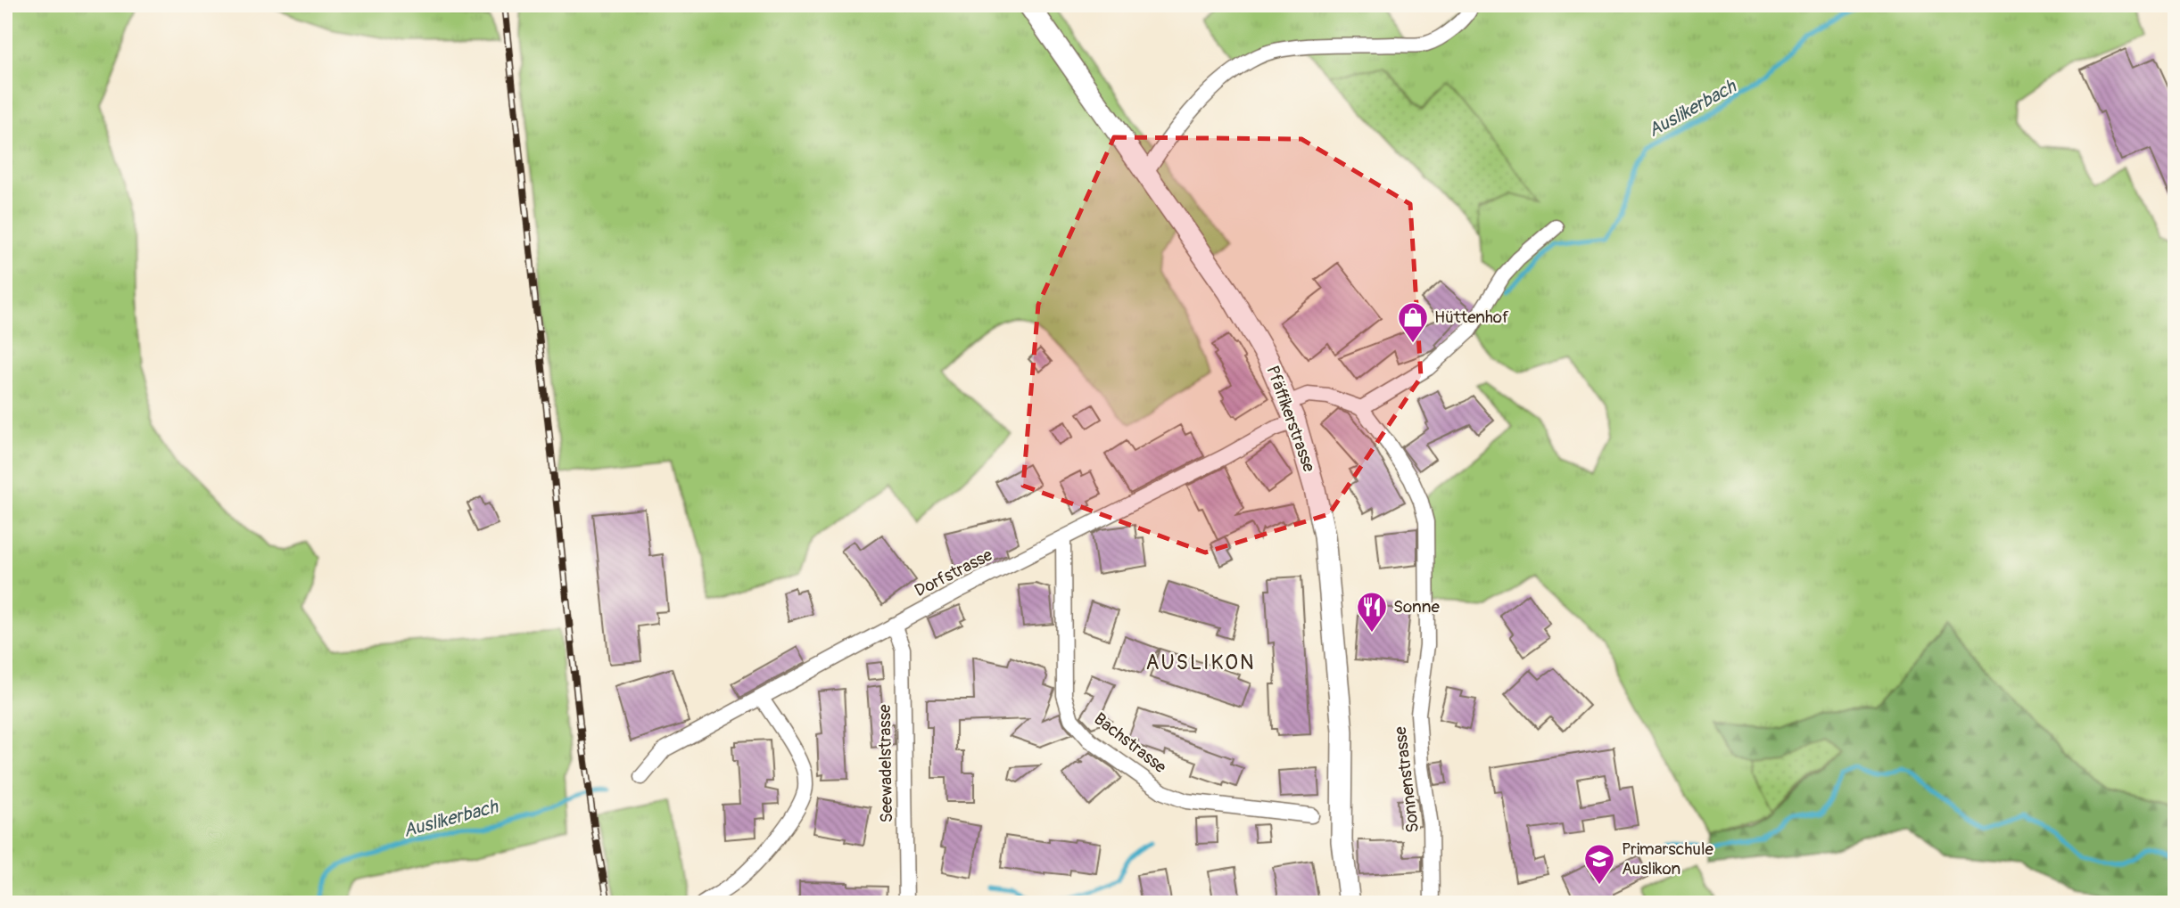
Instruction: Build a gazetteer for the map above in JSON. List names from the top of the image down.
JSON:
{
  "streets": {
    "main road": ["Pfäffikerstrasse"],
    "street": [
      "Dorfstrasse",
      "Bachstrasse",
      "Seewadelstrasse",
      "Sonnenstrasse"
    ]
  },
  "crossings": [
    ["Pfäffikerstrasse", "Dorfstrasse"],
    ["Dorfstrasse", "Bachstrasse"],
    ["Dorfstrasse", "Seewadelstrasse"],
    ["Dorfstrasse", "Sonnenstrasse"]
  ],
  "districts": ["AUSLIKON"],
  "water": ["Auslikerbach"],
  "places": {
    "shop": ["Hüttenhof"],
    "restaurant": ["Sonne"],
    "school or university": ["Primarschule Auslikon"]
  }
}
